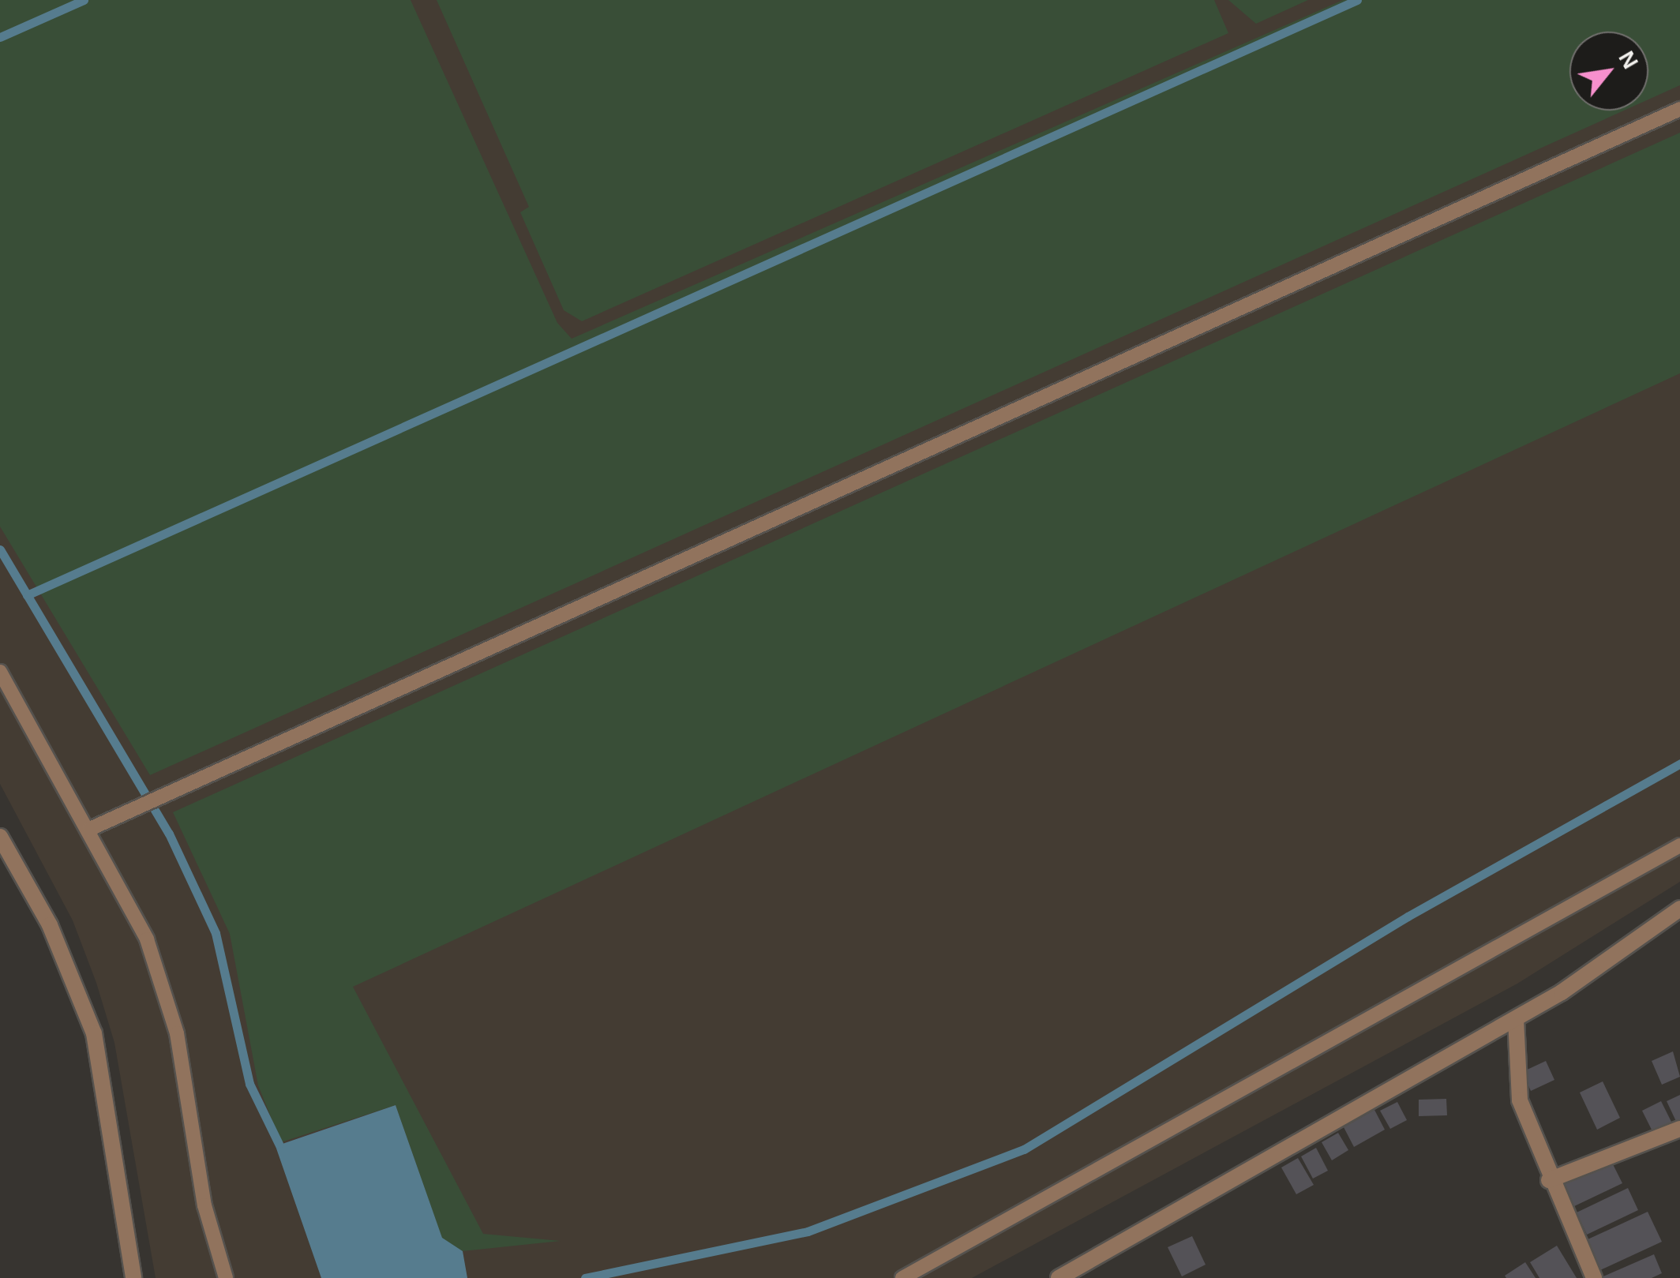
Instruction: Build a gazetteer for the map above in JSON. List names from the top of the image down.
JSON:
{
  "north": "top right"
}
